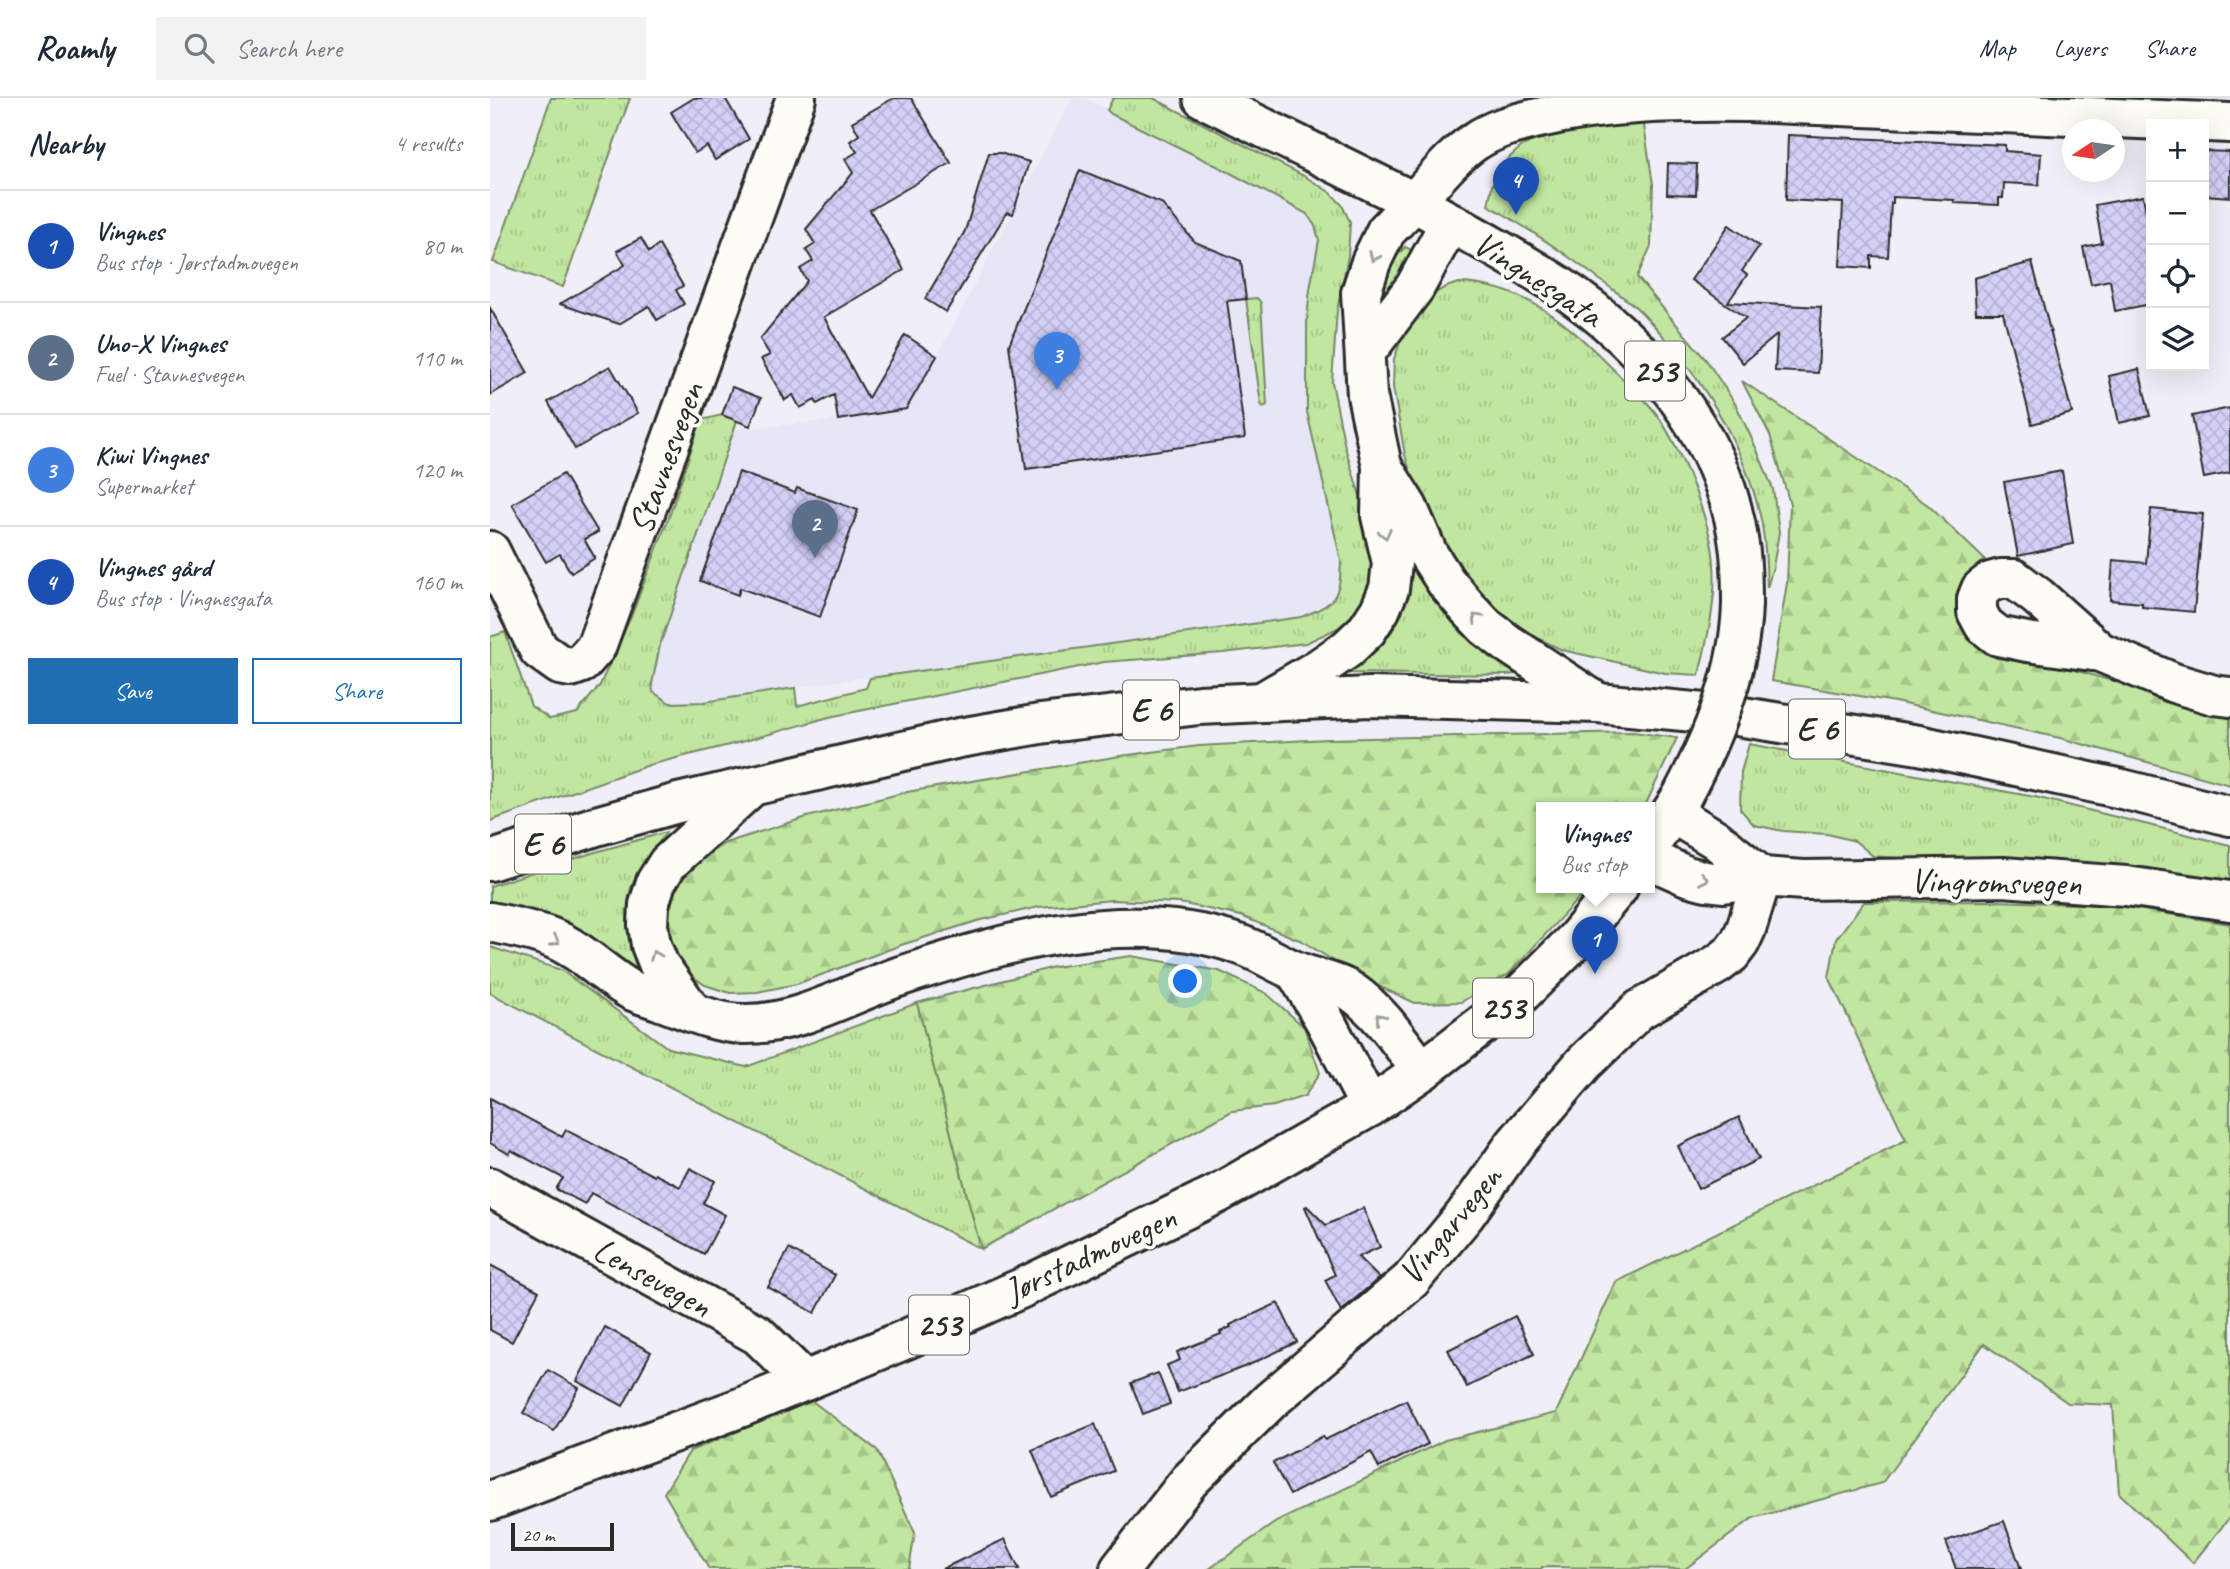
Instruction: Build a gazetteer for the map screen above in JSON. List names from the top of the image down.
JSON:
{
  "streets": {
    "main road": [
      "Vingnesgata",
      "253",
      "Stavnesvegen",
      "E 6",
      "Vingromsvegen",
      "Vingarvegen",
      "Jørstadmovegen",
      "Lensevegen"
    ]
  },
  "crossings": [
    ["Vingnesgata", "253"],
    ["Vingromsvegen", "Vingarvegen"],
    ["Jørstadmovegen", "Lensevegen"]
  ],
  "scale_bar": "20 m",
  "north": "left",
  "page": {
    "header": "Roamly",
    "search": "Search here",
    "nav": ["Map", "Layers", "Share"],
    "heading": ["Nearby", "4 results"],
    "map_buttons": ["+", "−"],
    "pins": [
      "4",
      "3",
      "2",
      "1"
    ],
    "list": [
      {
        "mark": "1",
        "name": "Vingnes",
        "note": "Bus stop · Jørstadmovegen",
        "value": "80 m"
      },
      {
        "mark": "2",
        "name": "Uno-X Vingnes",
        "note": "Fuel · Stavnesvegen",
        "value": "110 m"
      },
      {
        "mark": "3",
        "name": "Kiwi Vingnes",
        "note": "Supermarket",
        "value": "120 m"
      },
      {
        "mark": "4",
        "name": "Vingnes gård",
        "note": "Bus stop · Vingnesgata",
        "value": "160 m"
      }
    ],
    "buttons": ["Save", "Share"],
    "popup": ["Vingnes", "Bus stop"],
    "scale": "20 m"
  }
}
